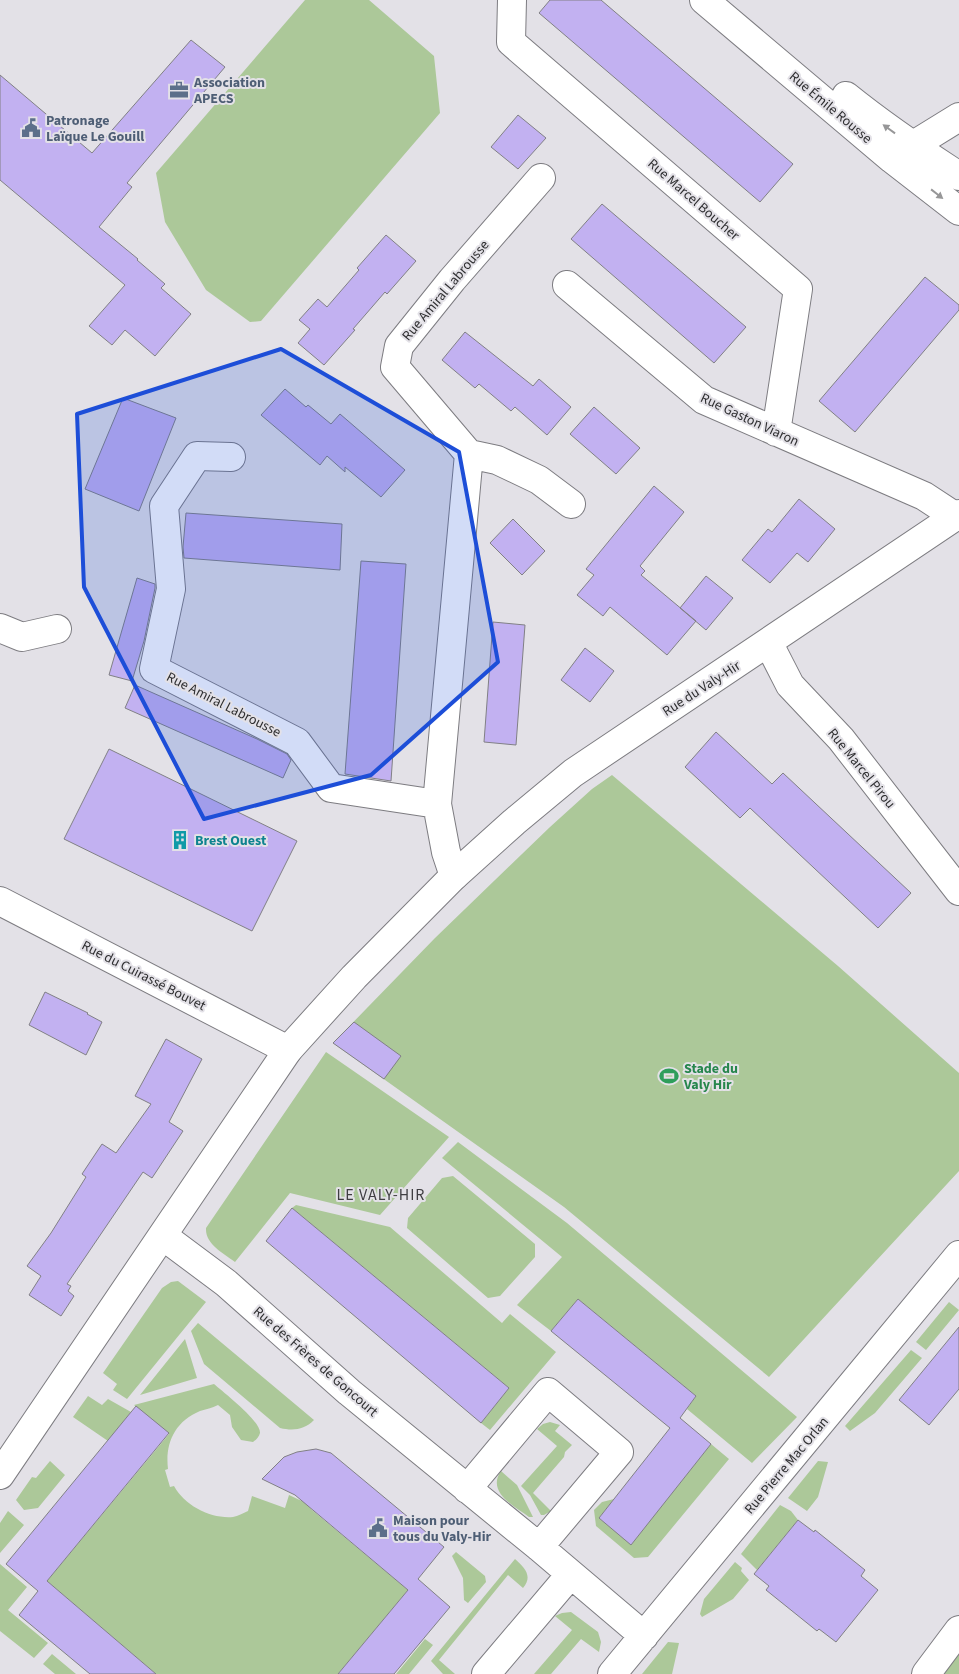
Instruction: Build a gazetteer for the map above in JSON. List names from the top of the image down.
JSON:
{
  "streets": {
    "street": [
      "Rue Émile Rousse",
      "Rue Marcel Boucher",
      "Rue Amiral Labrousse",
      "Rue Gaston Viaron",
      "Rue du Valy-Hir",
      "Rue Marcel Pirou",
      "Rue du Cuirassé Bouvet",
      "Rue des Frères de Goncourt",
      "Rue Pierre Mac Orlan"
    ]
  },
  "crossings": [
    ["Rue Marcel Boucher", "Rue Gaston Viaron"],
    ["Rue Gaston Viaron", "Rue du Valy-Hir"],
    ["Rue du Valy-Hir", "Rue Marcel Pirou"],
    ["Rue du Valy-Hir", "Rue du Cuirassé Bouvet"],
    ["Rue du Valy-Hir", "Rue des Frères de Goncourt"],
    ["Rue des Frères de Goncourt", "Rue Pierre Mac Orlan"]
  ],
  "districts": ["LE VALY-HIR"],
  "places": {
    "office": ["Association APECS"],
    "public building": ["Patronage Laïque Le Gouill", "Maison pour tous du Valy-Hir"],
    "building": ["Brest Ouest"],
    "sports": ["Stade du Valy Hir"]
  }
}
